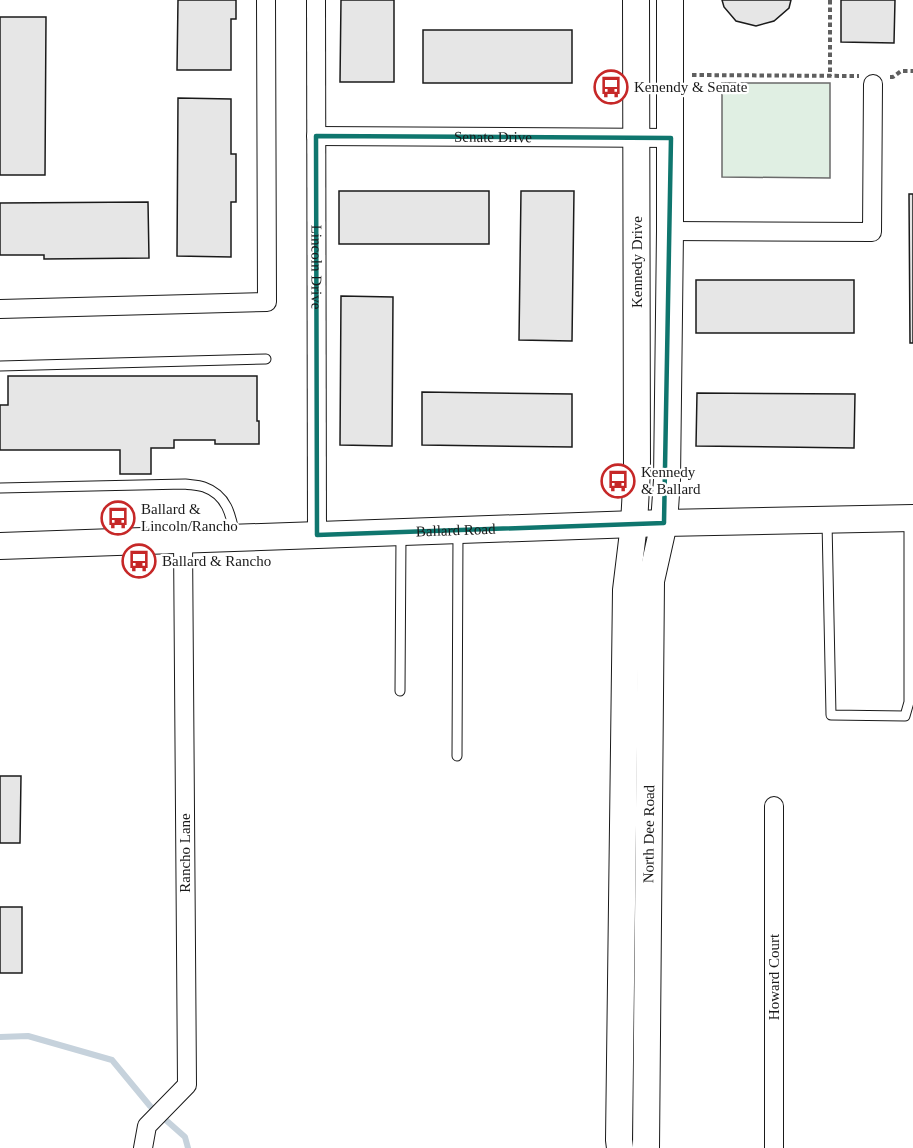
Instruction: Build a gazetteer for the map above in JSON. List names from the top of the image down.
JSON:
{
  "streets": {
    "street": [
      "Senate Drive",
      "Kennedy Drive",
      "Lincoln Drive",
      "Ballard Road",
      "North Dee Road",
      "Rancho Lane",
      "Howard Court"
    ]
  },
  "crossings": [
    ["Senate Drive", "Kennedy Drive"],
    ["Senate Drive", "Lincoln Drive"],
    ["Kennedy Drive", "Ballard Road"],
    ["Kennedy Drive", "North Dee Road"],
    ["Lincoln Drive", "Ballard Road"],
    ["Ballard Road", "North Dee Road"],
    ["Ballard Road", "Rancho Lane"]
  ],
  "places": {
    "bus stop": [
      "Kenendy & Senate",
      "Kennedy & Ballard",
      "Ballard & Lincoln/Rancho",
      "Ballard & Rancho"
    ]
  }
}
